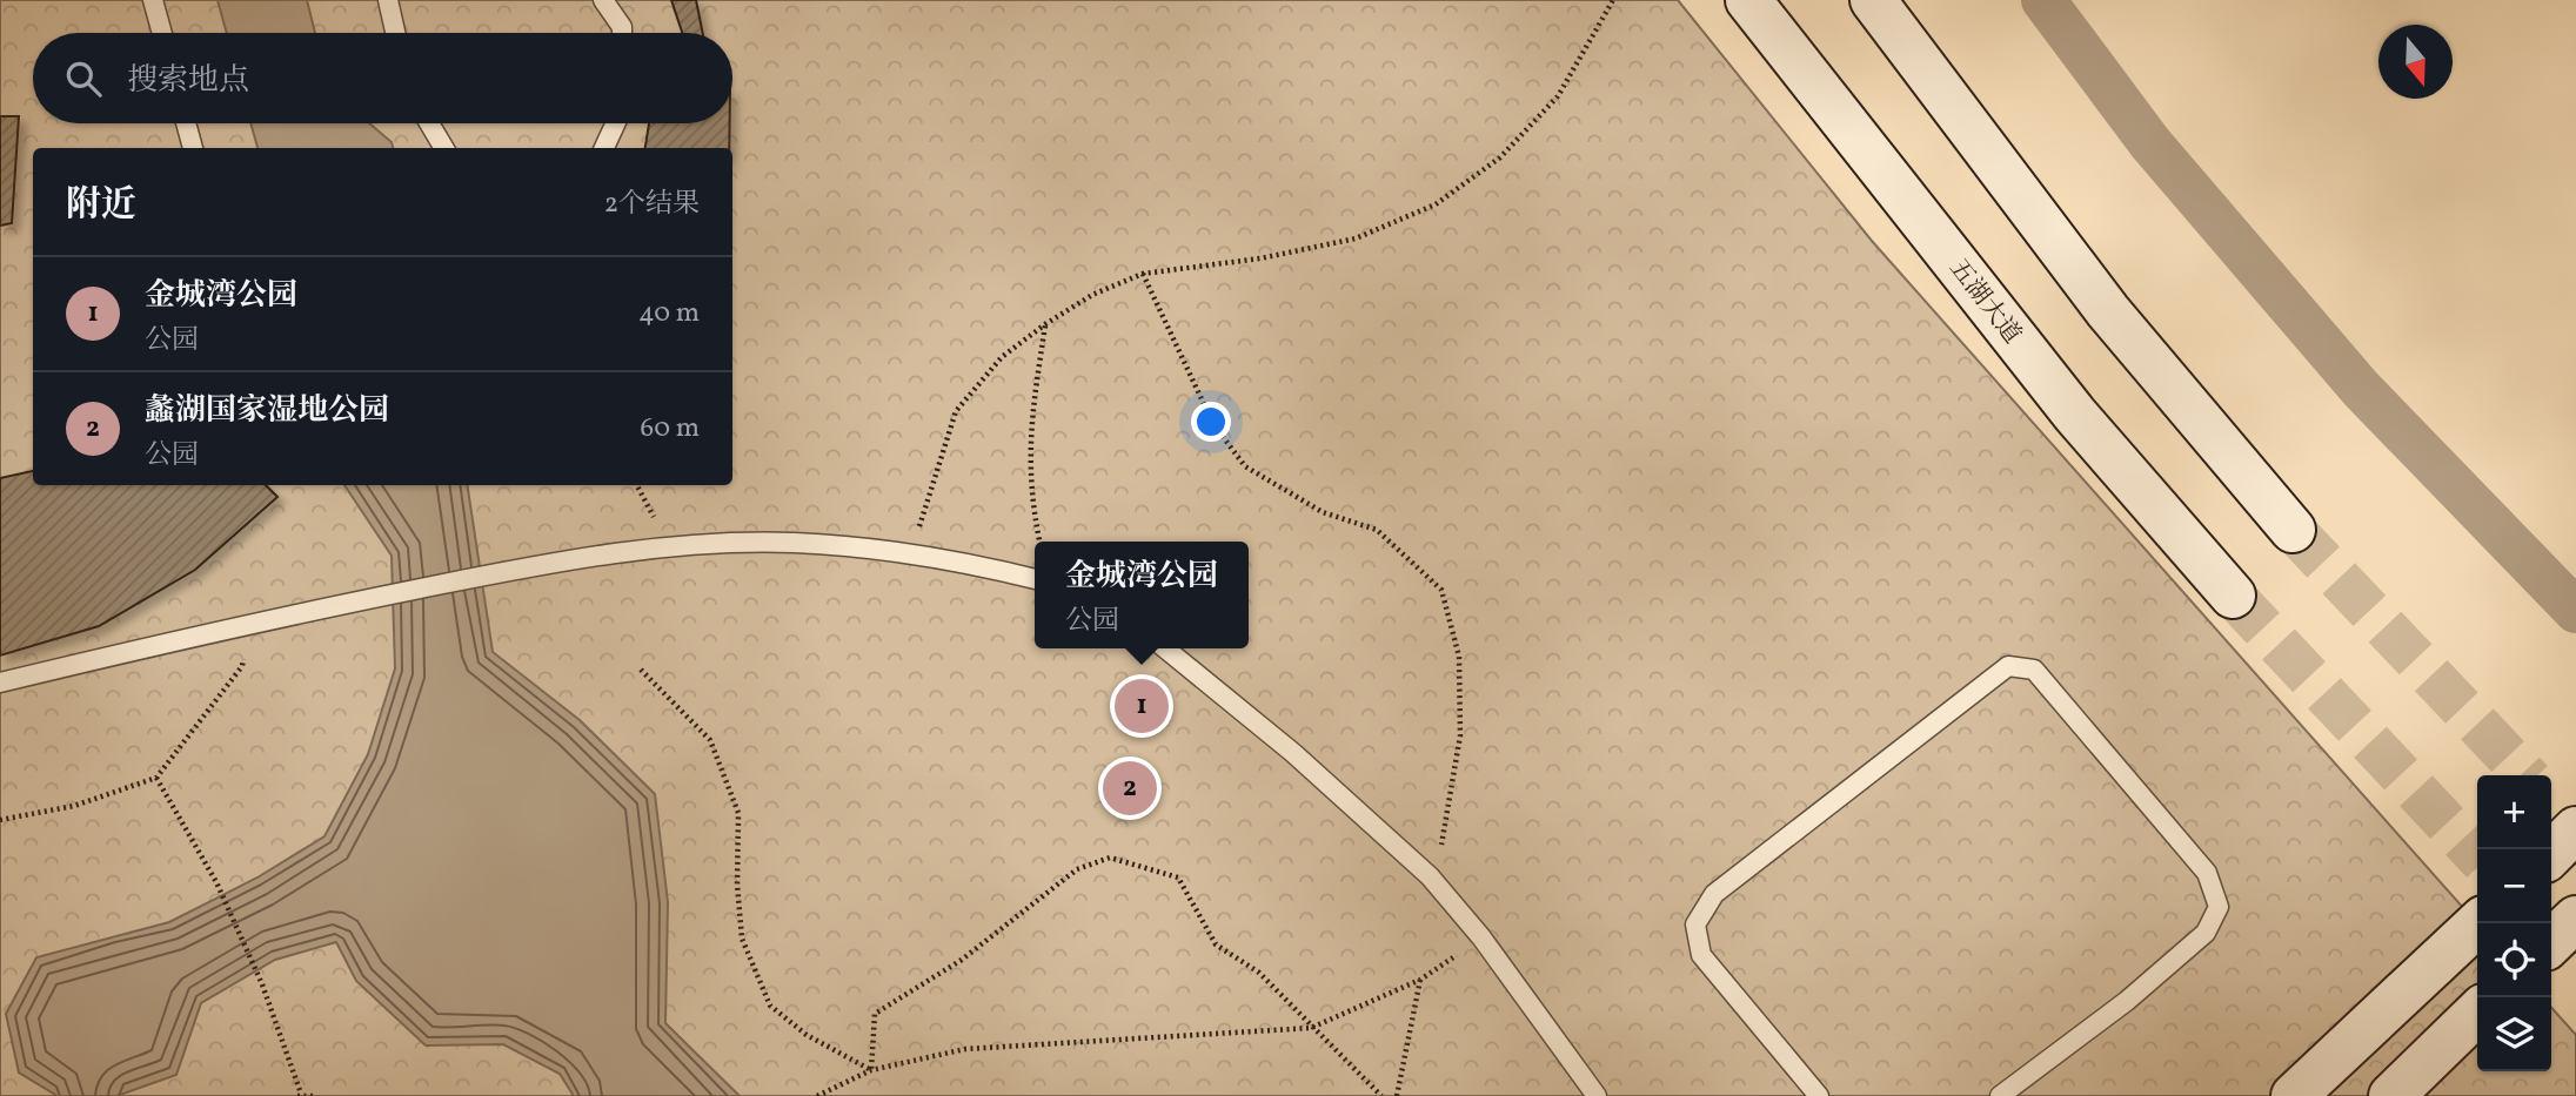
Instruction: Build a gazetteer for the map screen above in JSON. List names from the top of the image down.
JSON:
{
  "streets": {
    "main road": ["五湖大道"]
  },
  "north": "bottom",
  "page": {
    "search": "搜索地点",
    "heading": ["附近", "2个结果"],
    "list": [
      {
        "mark": "1",
        "name": "金城湾公园",
        "note": "公园",
        "value": "40 m"
      },
      {
        "mark": "2",
        "name": "蠡湖国家湿地公园",
        "note": "公园",
        "value": "60 m"
      }
    ],
    "popup": ["金城湾公园", "公园"],
    "pins": ["1", "2"],
    "map_buttons": ["+", "−"]
  }
}
